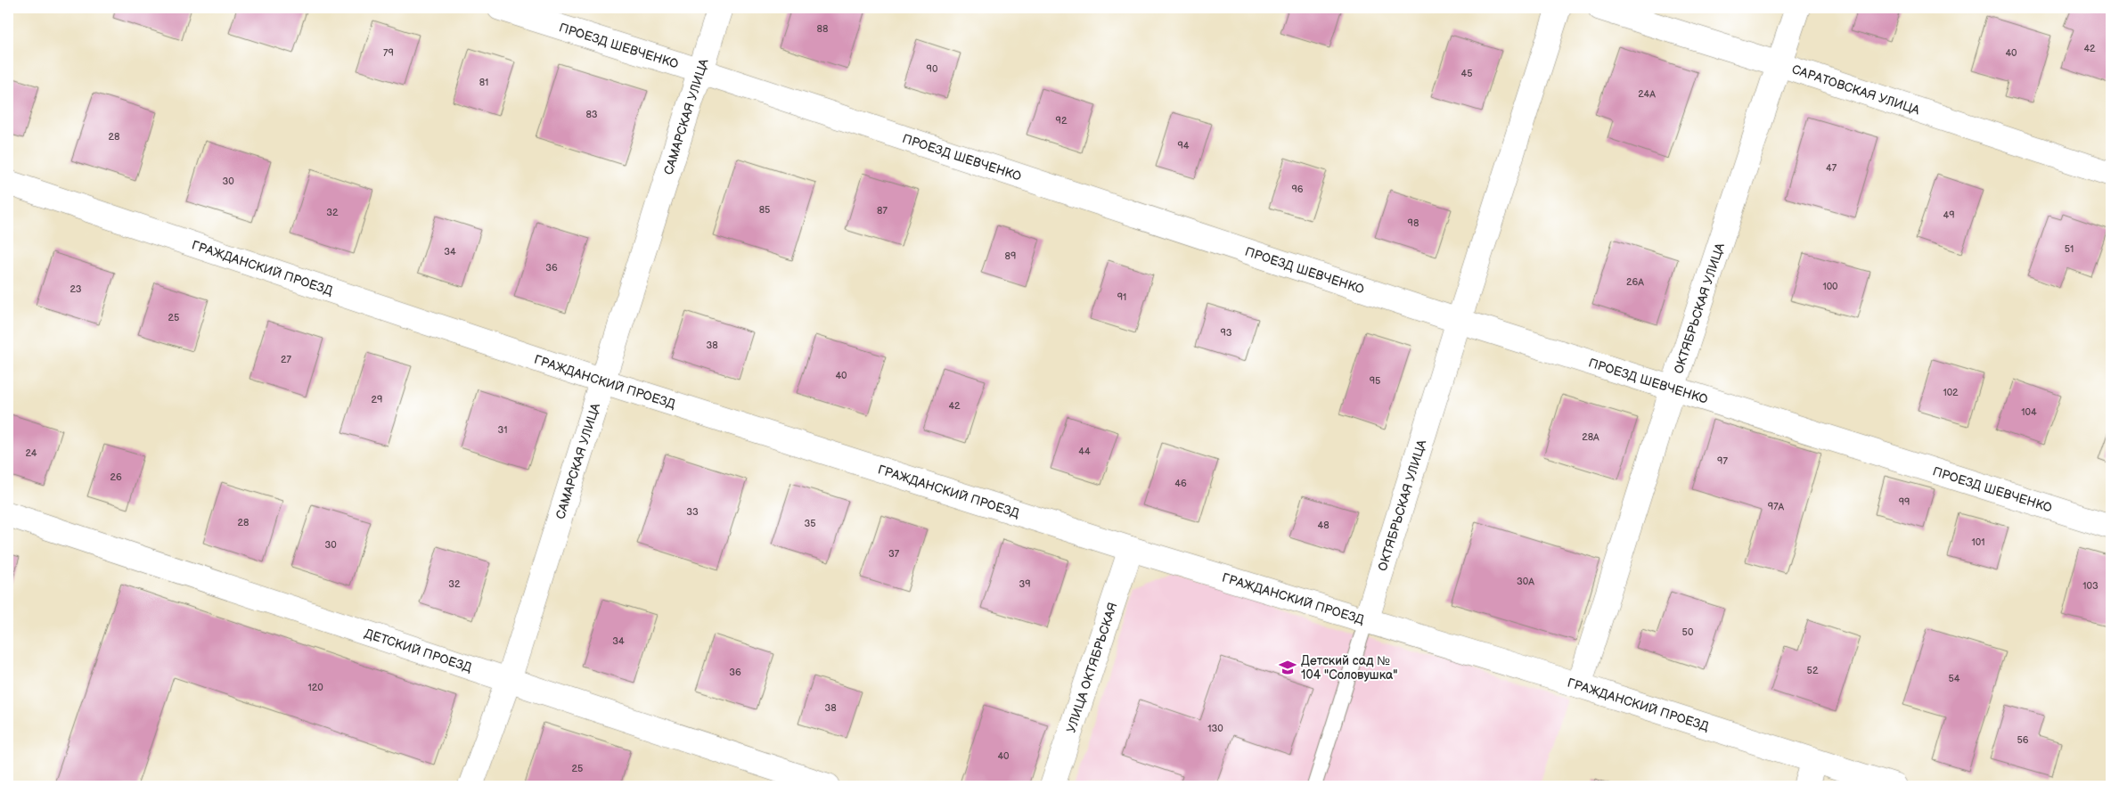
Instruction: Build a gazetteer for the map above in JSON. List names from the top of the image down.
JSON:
{
  "streets": {
    "street": [
      "ПРОЕЗД ШЕВЧЕНКО",
      "САРАТОВСКАЯ УЛИЦА",
      "САМАРСКАЯ УЛИЦА",
      "ГРАЖДАНСКИЙ ПРОЕЗД",
      "ОКТЯБРЬСКАЯ УЛИЦА",
      "ДЕТСКИЙ ПРОЕЗД",
      "УЛИЦА ОКТЯБРЬСКАЯ"
    ]
  },
  "crossings": [
    ["ПРОЕЗД ШЕВЧЕНКО", "САМАРСКАЯ УЛИЦА"],
    ["ПРОЕЗД ШЕВЧЕНКО", "ОКТЯБРЬСКАЯ УЛИЦА"],
    ["САРАТОВСКАЯ УЛИЦА", "ОКТЯБРЬСКАЯ УЛИЦА"],
    ["САМАРСКАЯ УЛИЦА", "ГРАЖДАНСКИЙ ПРОЕЗД"],
    ["САМАРСКАЯ УЛИЦА", "ДЕТСКИЙ ПРОЕЗД"],
    ["ГРАЖДАНСКИЙ ПРОЕЗД", "ОКТЯБРЬСКАЯ УЛИЦА"],
    ["ГРАЖДАНСКИЙ ПРОЕЗД", "УЛИЦА ОКТЯБРЬСКАЯ"]
  ],
  "places": {
    "school or university": ["Детский сад № 104 \"Соловушка\""]
  },
  "house_numbers": [
    "88",
    "42",
    "79",
    "40",
    "90",
    "45",
    "81",
    "24А",
    "83",
    "92",
    "28",
    "94",
    "47",
    "30",
    "96",
    "85",
    "87",
    "32",
    "49",
    "98",
    "51",
    "34",
    "89",
    "36",
    "26А",
    "100",
    "23",
    "91",
    "25",
    "93",
    "38",
    "27",
    "40",
    "95",
    "102",
    "29",
    "42",
    "104",
    "31",
    "28А",
    "44",
    "24",
    "97",
    "26",
    "46",
    "99",
    "97А",
    "33",
    "28",
    "35",
    "48",
    "101",
    "30",
    "37",
    "30А",
    "32",
    "39",
    "103",
    "50",
    "34",
    "52",
    "36",
    "54",
    "120",
    "38",
    "130",
    "56",
    "40",
    "25"
  ]
}
